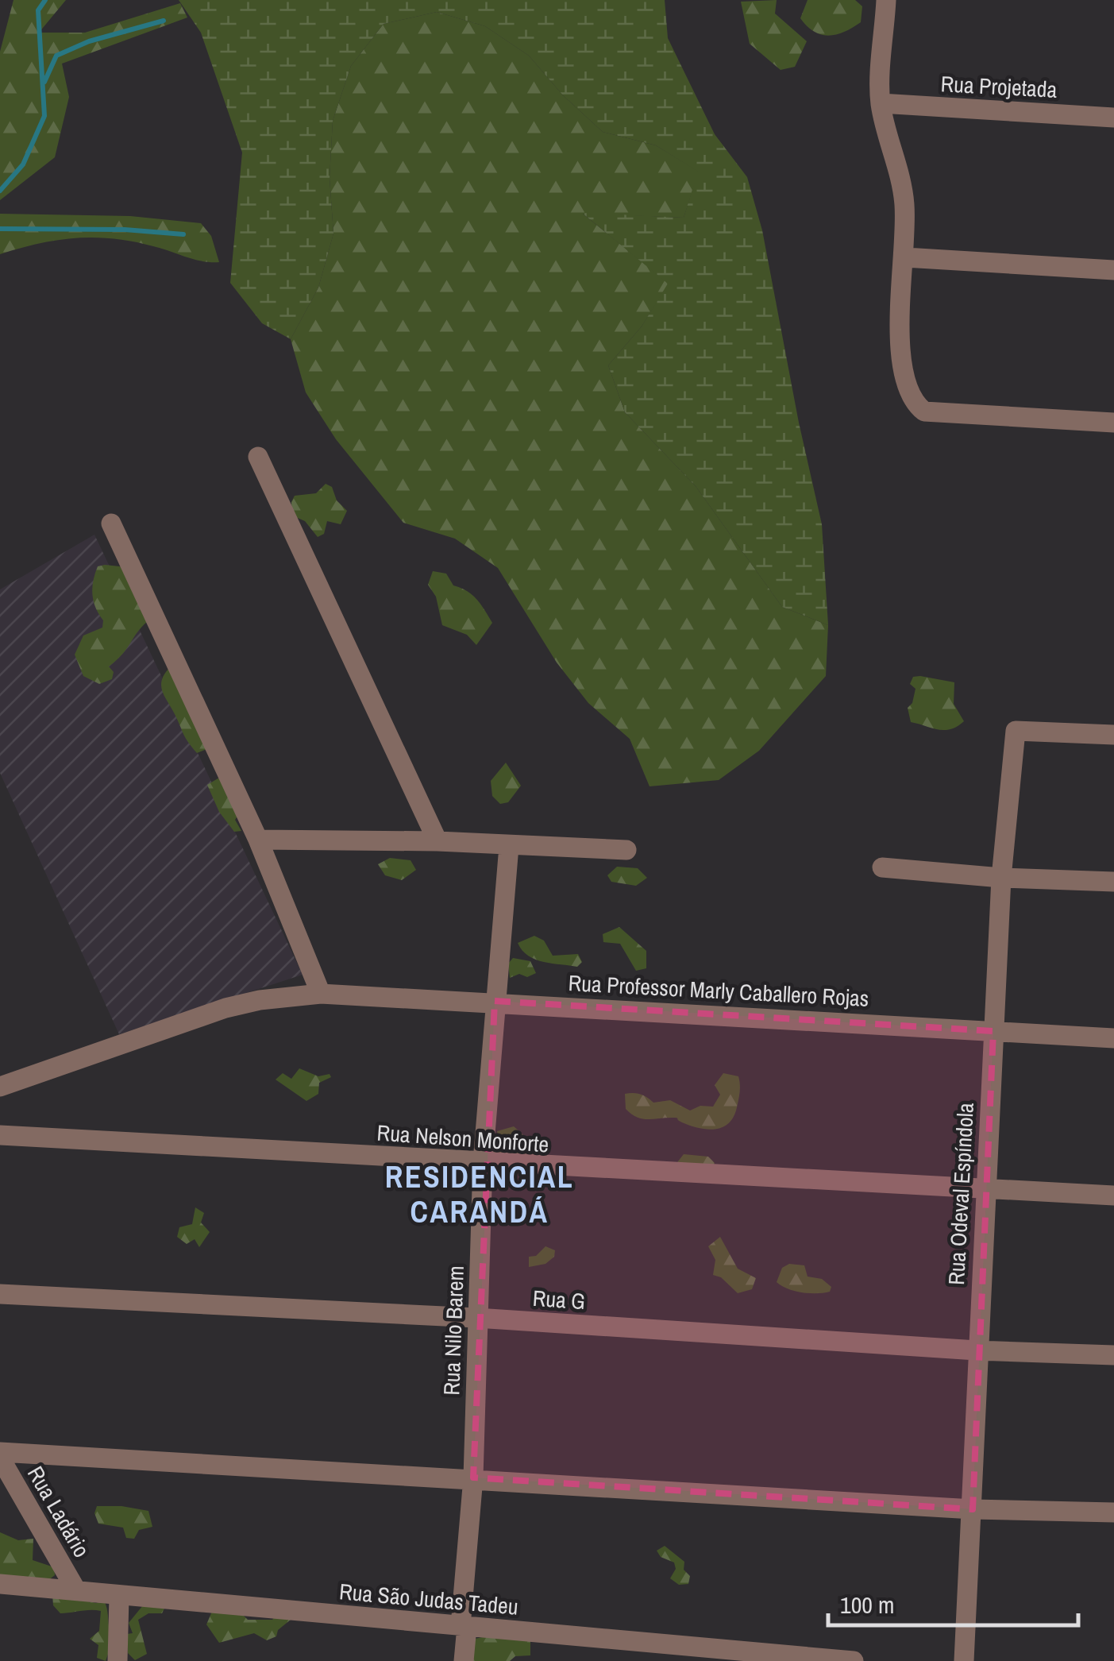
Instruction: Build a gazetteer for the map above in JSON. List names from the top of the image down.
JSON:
{
  "streets": {
    "street": [
      "Rua Projetada",
      "Rua Professor Marly Caballero Rojas",
      "Rua Nelson Monforte",
      "Rua Odeval Espíndola",
      "Rua G",
      "Rua Nilo Barem",
      "Rua Ladário",
      "Rua São Judas Tadeu"
    ]
  },
  "crossings": [
    ["Rua Professor Marly Caballero Rojas", "Rua Odeval Espíndola"],
    ["Rua Professor Marly Caballero Rojas", "Rua Nilo Barem"],
    ["Rua Nelson Monforte", "Rua Odeval Espíndola"],
    ["Rua Nelson Monforte", "Rua Nilo Barem"],
    ["Rua Odeval Espíndola", "Rua G"],
    ["Rua G", "Rua Nilo Barem"],
    ["Rua Nilo Barem", "Rua São Judas Tadeu"],
    ["Rua Ladário", "Rua São Judas Tadeu"]
  ],
  "districts": ["RESIDENCIAL CARANDÁ"],
  "scale_bar": "100 m"
}
